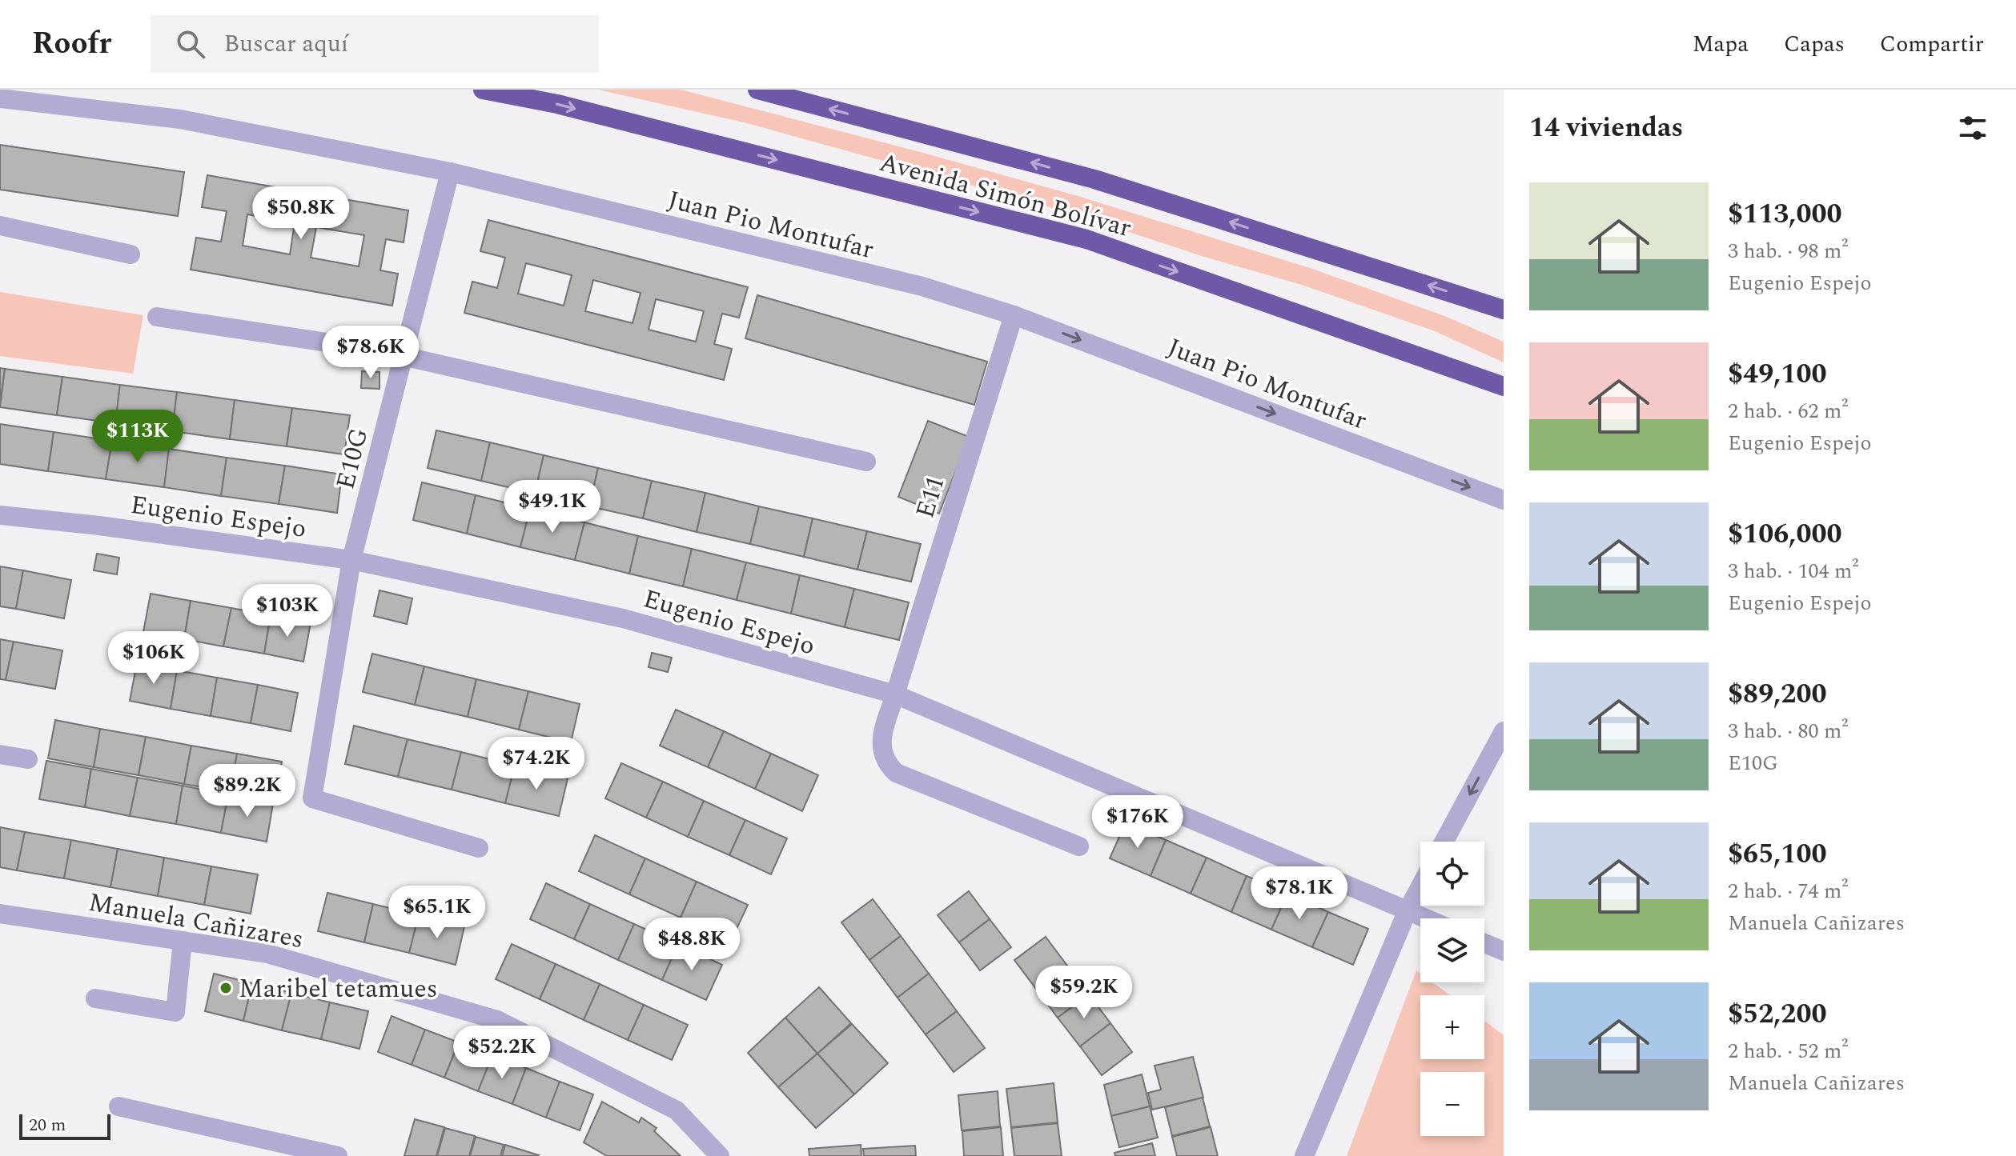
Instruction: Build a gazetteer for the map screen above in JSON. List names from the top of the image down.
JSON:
{
  "streets": {
    "highway": ["Avenida Simón Bolívar"],
    "street": [
      "Juan Pio Montufar",
      "E10G",
      "E11",
      "Eugenio Espejo",
      "Manuela Cañizares"
    ]
  },
  "crossings": [
    ["Juan Pio Montufar", "E10G"],
    ["Juan Pio Montufar", "E11"],
    ["E10G", "Eugenio Espejo"],
    ["E11", "Eugenio Espejo"]
  ],
  "places": ["Maribel tetamues"],
  "scale_bar": "20 m",
  "page": {
    "header": "Roofr",
    "search": "Buscar aquí",
    "nav": ["Mapa", "Capas", "Compartir"],
    "heading": "14 viviendas",
    "list": [
      {
        "name": "$113,000",
        "note": "3 hab. · 98 m² · Eugenio Espejo"
      },
      {
        "name": "$49,100",
        "note": "2 hab. · 62 m² · Eugenio Espejo"
      },
      {
        "name": "$106,000",
        "note": "3 hab. · 104 m² · Eugenio Espejo"
      },
      {
        "name": "$89,200",
        "note": "3 hab. · 80 m² · E10G"
      },
      {
        "name": "$65,100",
        "note": "2 hab. · 74 m² · Manuela Cañizares"
      },
      {
        "name": "$52,200",
        "note": "2 hab. · 52 m² · Manuela Cañizares"
      }
    ],
    "price": [
      "$50.8K",
      "$78.6K",
      "$113K",
      "$49.1K",
      "$103K",
      "$106K",
      "$74.2K",
      "$89.2K",
      "$176K",
      "$78.1K",
      "$65.1K",
      "$48.8K",
      "$59.2K",
      "$52.2K"
    ],
    "map_buttons": ["+", "−"],
    "scale": "20 m"
  }
}
